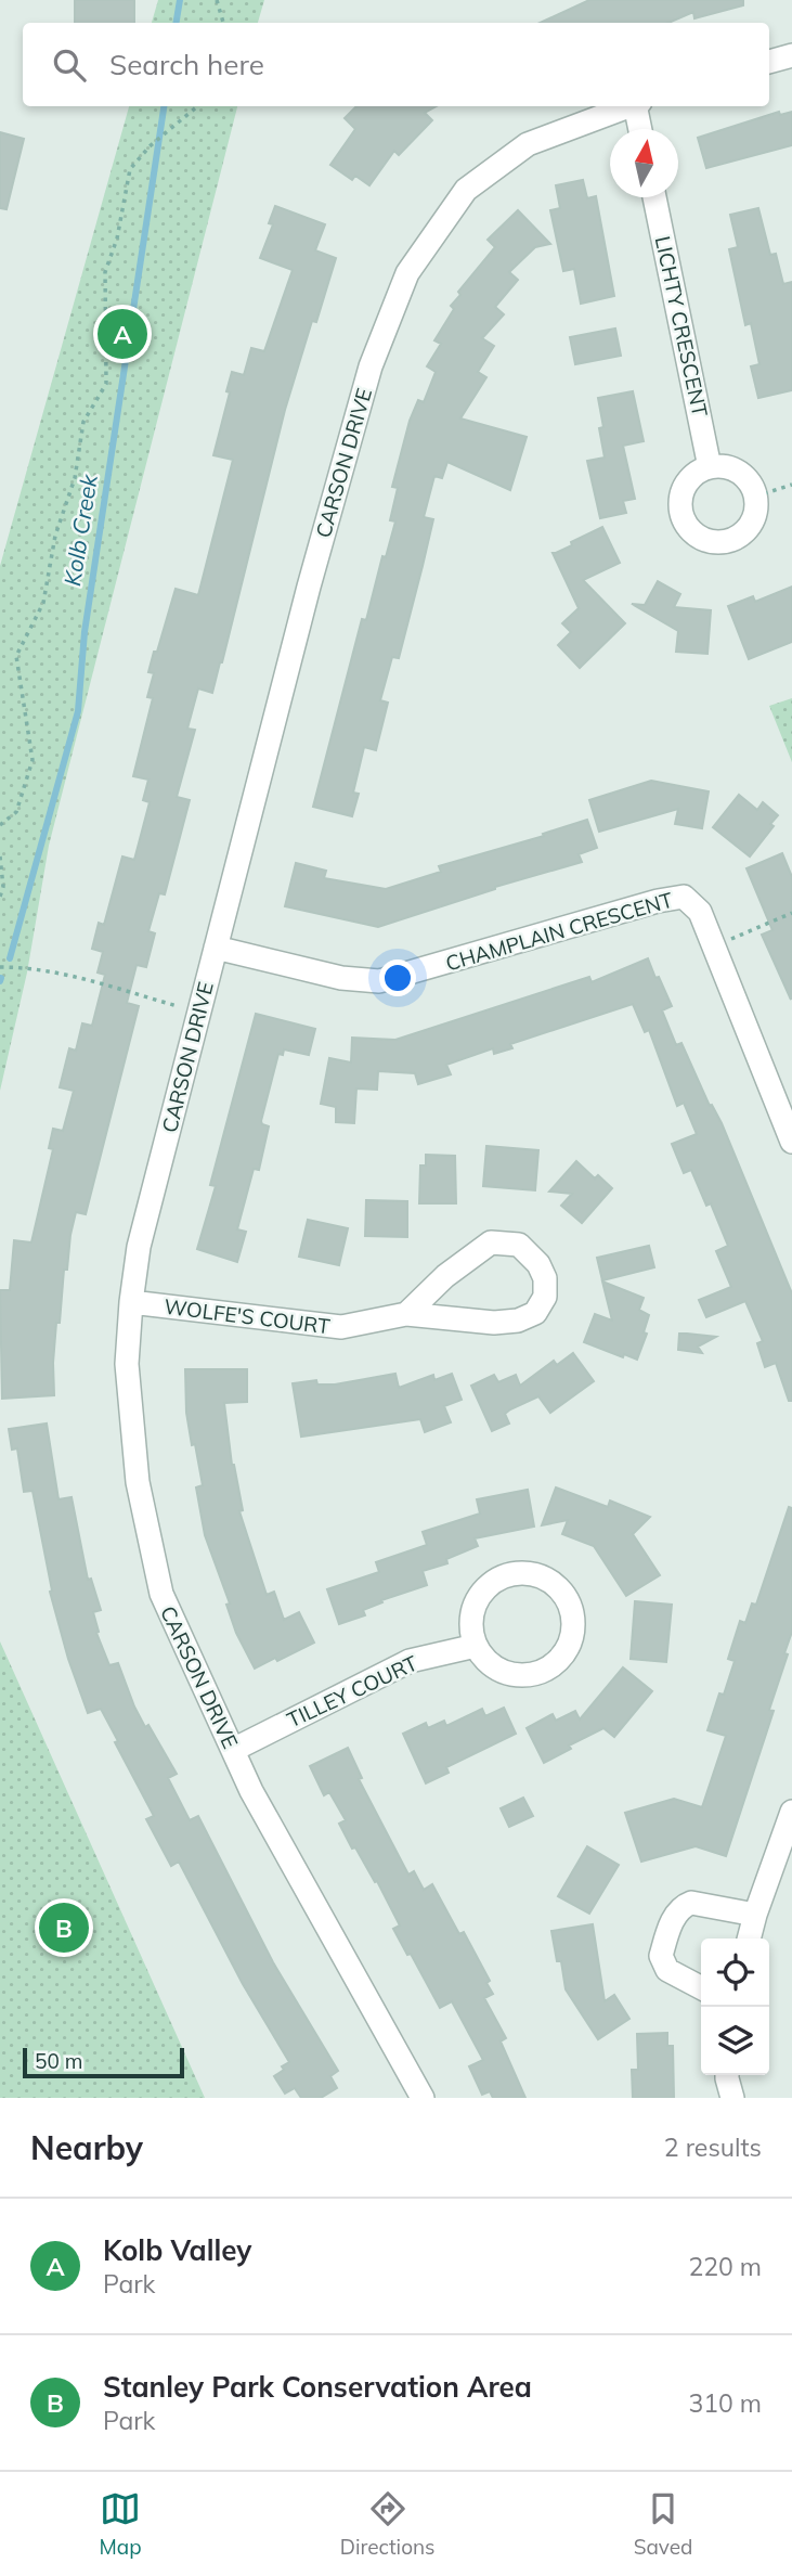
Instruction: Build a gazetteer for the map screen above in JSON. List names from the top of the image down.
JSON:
{
  "streets": {
    "street": [
      "LICHTY CRESCENT",
      "CARSON DRIVE",
      "CHAMPLAIN CRESCENT",
      "WOLFE'S COURT",
      "TILLEY COURT"
    ]
  },
  "crossings": [
    ["CARSON DRIVE", "CHAMPLAIN CRESCENT"],
    ["CARSON DRIVE", "WOLFE'S COURT"],
    ["CARSON DRIVE", "TILLEY COURT"]
  ],
  "water": ["Kolb Creek"],
  "scale_bar": "50 m",
  "north": "top",
  "page": {
    "search": "Search here",
    "pins": ["A", "B"],
    "scale": "50 m",
    "heading": ["Nearby", "2 results"],
    "list": [
      {
        "mark": "A",
        "name": "Kolb Valley",
        "note": "Park",
        "value": "220 m"
      },
      {
        "mark": "B",
        "name": "Stanley Park Conservation Area",
        "note": "Park",
        "value": "310 m"
      }
    ],
    "nav": ["Map", "Directions", "Saved"]
  }
}
